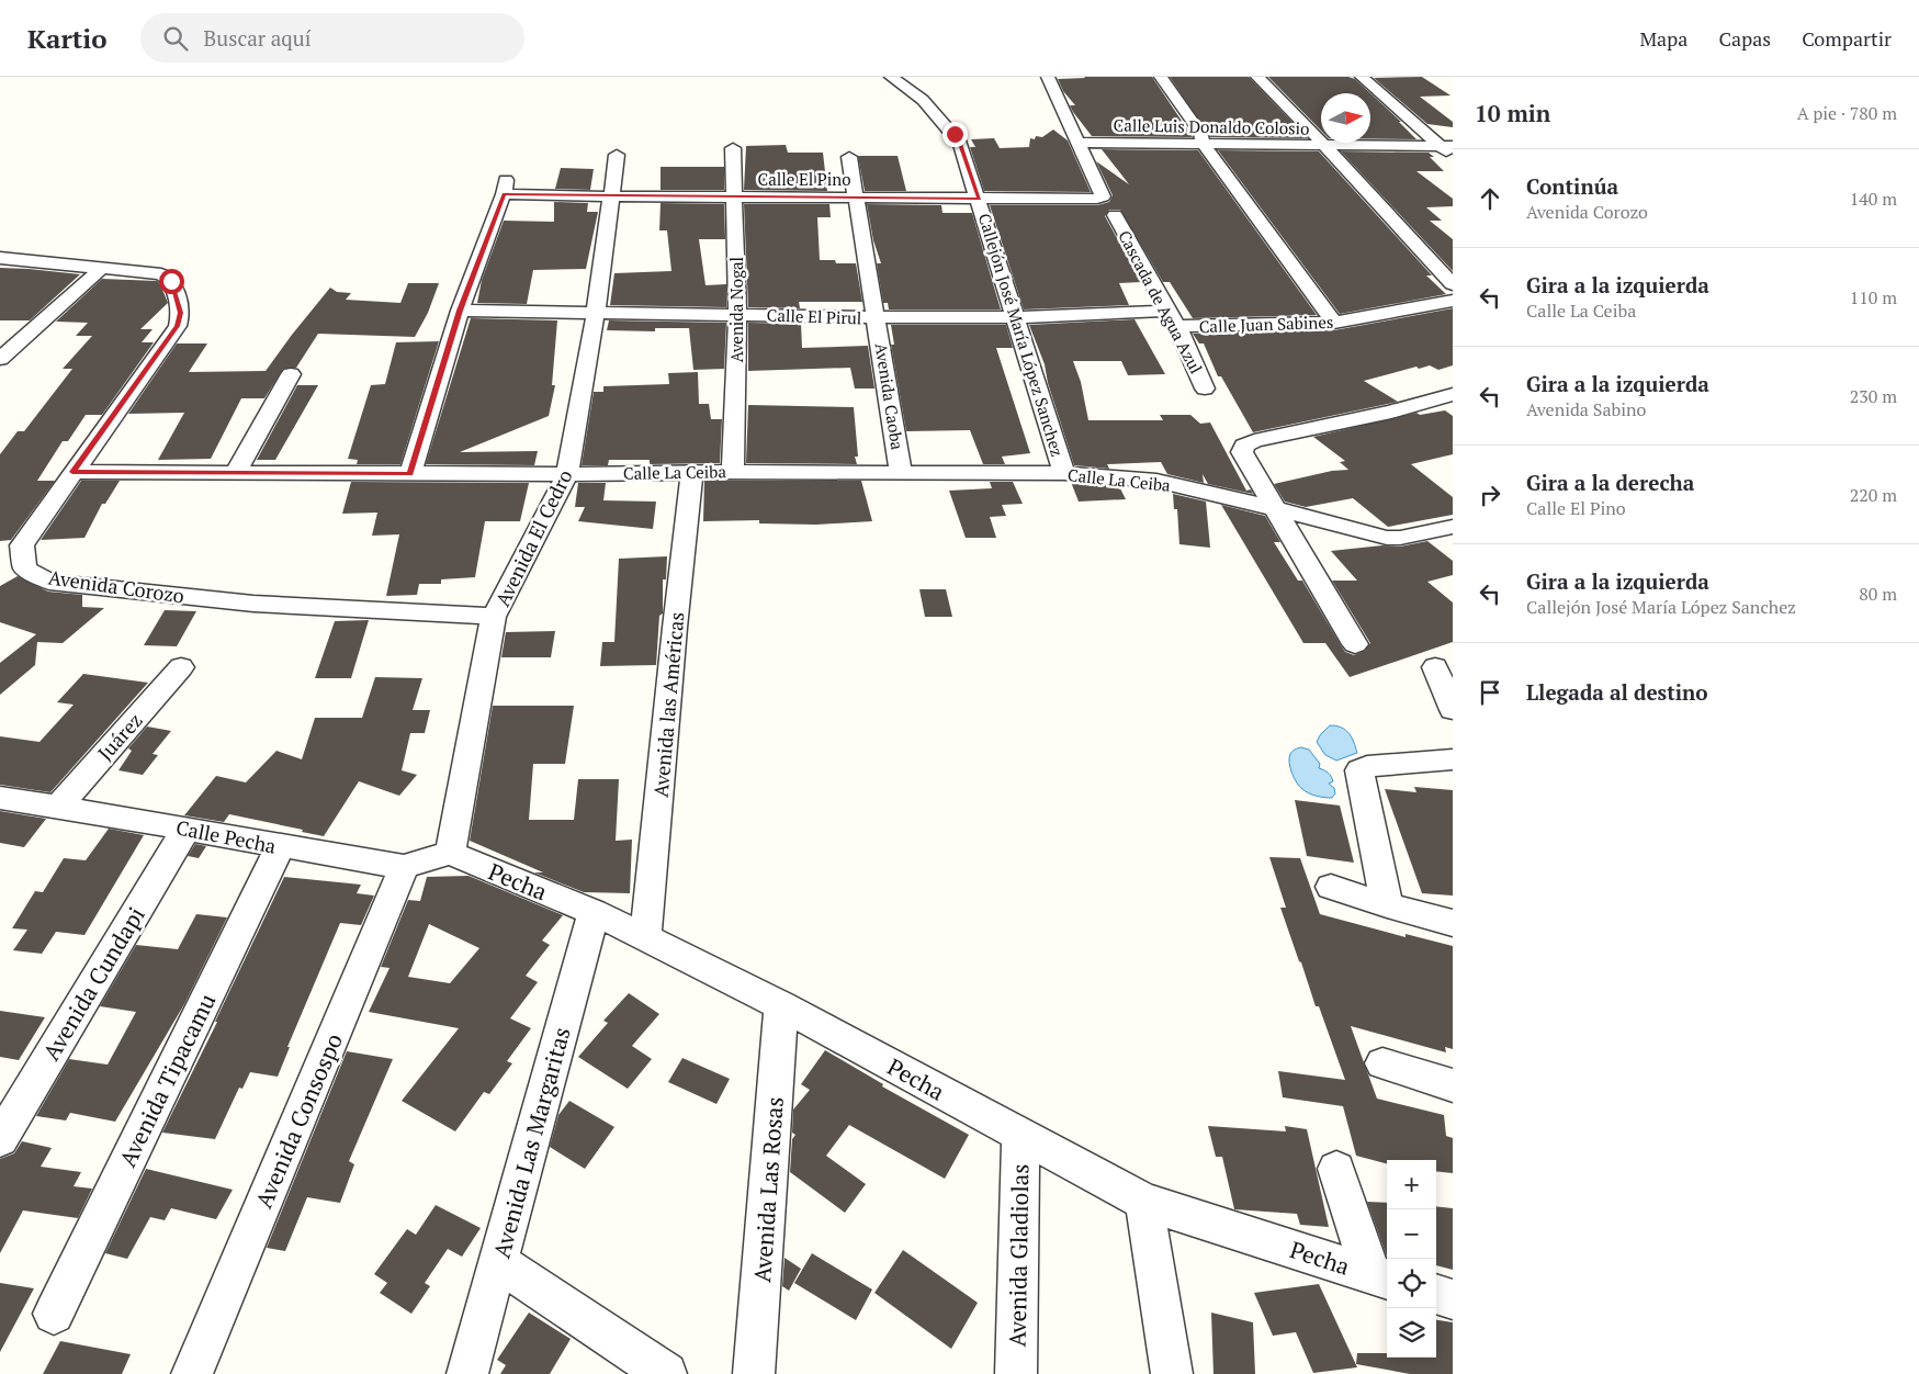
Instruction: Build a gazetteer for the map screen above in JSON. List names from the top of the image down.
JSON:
{
  "streets": {
    "street": [
      "Calle Luis Donaldo Colosio",
      "Calle El Pino",
      "Cascada de Agua Azul",
      "Avenida Nogal",
      "Calle El Pirul",
      "Calle Juan Sabines",
      "Callejón José María López Sanchez",
      "Avenida Caoba",
      "Calle La Ceiba",
      "Avenida El Cedro",
      "Avenida Corozo",
      "Avenida las Américas",
      "Juárez",
      "Calle Pecha",
      "Pecha",
      "Avenida Cundapi",
      "Avenida Tipacamu",
      "Avenida Consospo",
      "Avenida Las Margaritas",
      "Avenida Las Rosas",
      "Avenida Gladiolas"
    ]
  },
  "crossings": [
    ["Calle Luis Donaldo Colosio", "Calle El Pino"],
    ["Calle El Pino", "Avenida Nogal"],
    ["Calle El Pino", "Calle El Pirul"],
    ["Calle El Pino", "Callejón José María López Sanchez"],
    ["Calle El Pino", "Avenida Caoba"],
    ["Calle El Pino", "Avenida El Cedro"],
    ["Cascada de Agua Azul", "Calle El Pirul"],
    ["Cascada de Agua Azul", "Calle Juan Sabines"],
    ["Avenida Nogal", "Calle El Pirul"],
    ["Avenida Nogal", "Calle La Ceiba"],
    ["Calle El Pirul", "Calle Juan Sabines"],
    ["Calle El Pirul", "Callejón José María López Sanchez"],
    ["Calle El Pirul", "Avenida Caoba"],
    ["Calle El Pirul", "Avenida El Cedro"],
    ["Callejón José María López Sanchez", "Calle La Ceiba"],
    ["Avenida Caoba", "Calle La Ceiba"],
    ["Calle La Ceiba", "Avenida El Cedro"],
    ["Calle La Ceiba", "Avenida Corozo"],
    ["Calle La Ceiba", "Avenida las Américas"],
    ["Avenida El Cedro", "Avenida Corozo"],
    ["Avenida El Cedro", "Calle Pecha"],
    ["Avenida El Cedro", "Pecha"],
    ["Avenida las Américas", "Pecha"],
    ["Juárez", "Calle Pecha"],
    ["Calle Pecha", "Pecha"],
    ["Calle Pecha", "Avenida Cundapi"],
    ["Calle Pecha", "Avenida Tipacamu"],
    ["Calle Pecha", "Avenida Consospo"],
    ["Pecha", "Avenida Las Margaritas"],
    ["Pecha", "Avenida Las Rosas"],
    ["Pecha", "Avenida Gladiolas"]
  ],
  "north": "right",
  "page": {
    "header": "Kartio",
    "search": "Buscar aquí",
    "nav": ["Mapa", "Capas", "Compartir"],
    "heading": ["10 min", "A pie · 780 m"],
    "list": [
      ["Continúa", "Avenida Corozo", "140 m"],
      ["Gira a la izquierda", "Calle La Ceiba", "110 m"],
      ["Gira a la izquierda", "Avenida Sabino", "230 m"],
      ["Gira a la derecha", "Calle El Pino", "220 m"],
      ["Gira a la izquierda", "Callejón José María López Sanchez", "80 m"],
      "Llegada al destino"
    ],
    "map_buttons": ["+", "−"]
  }
}
